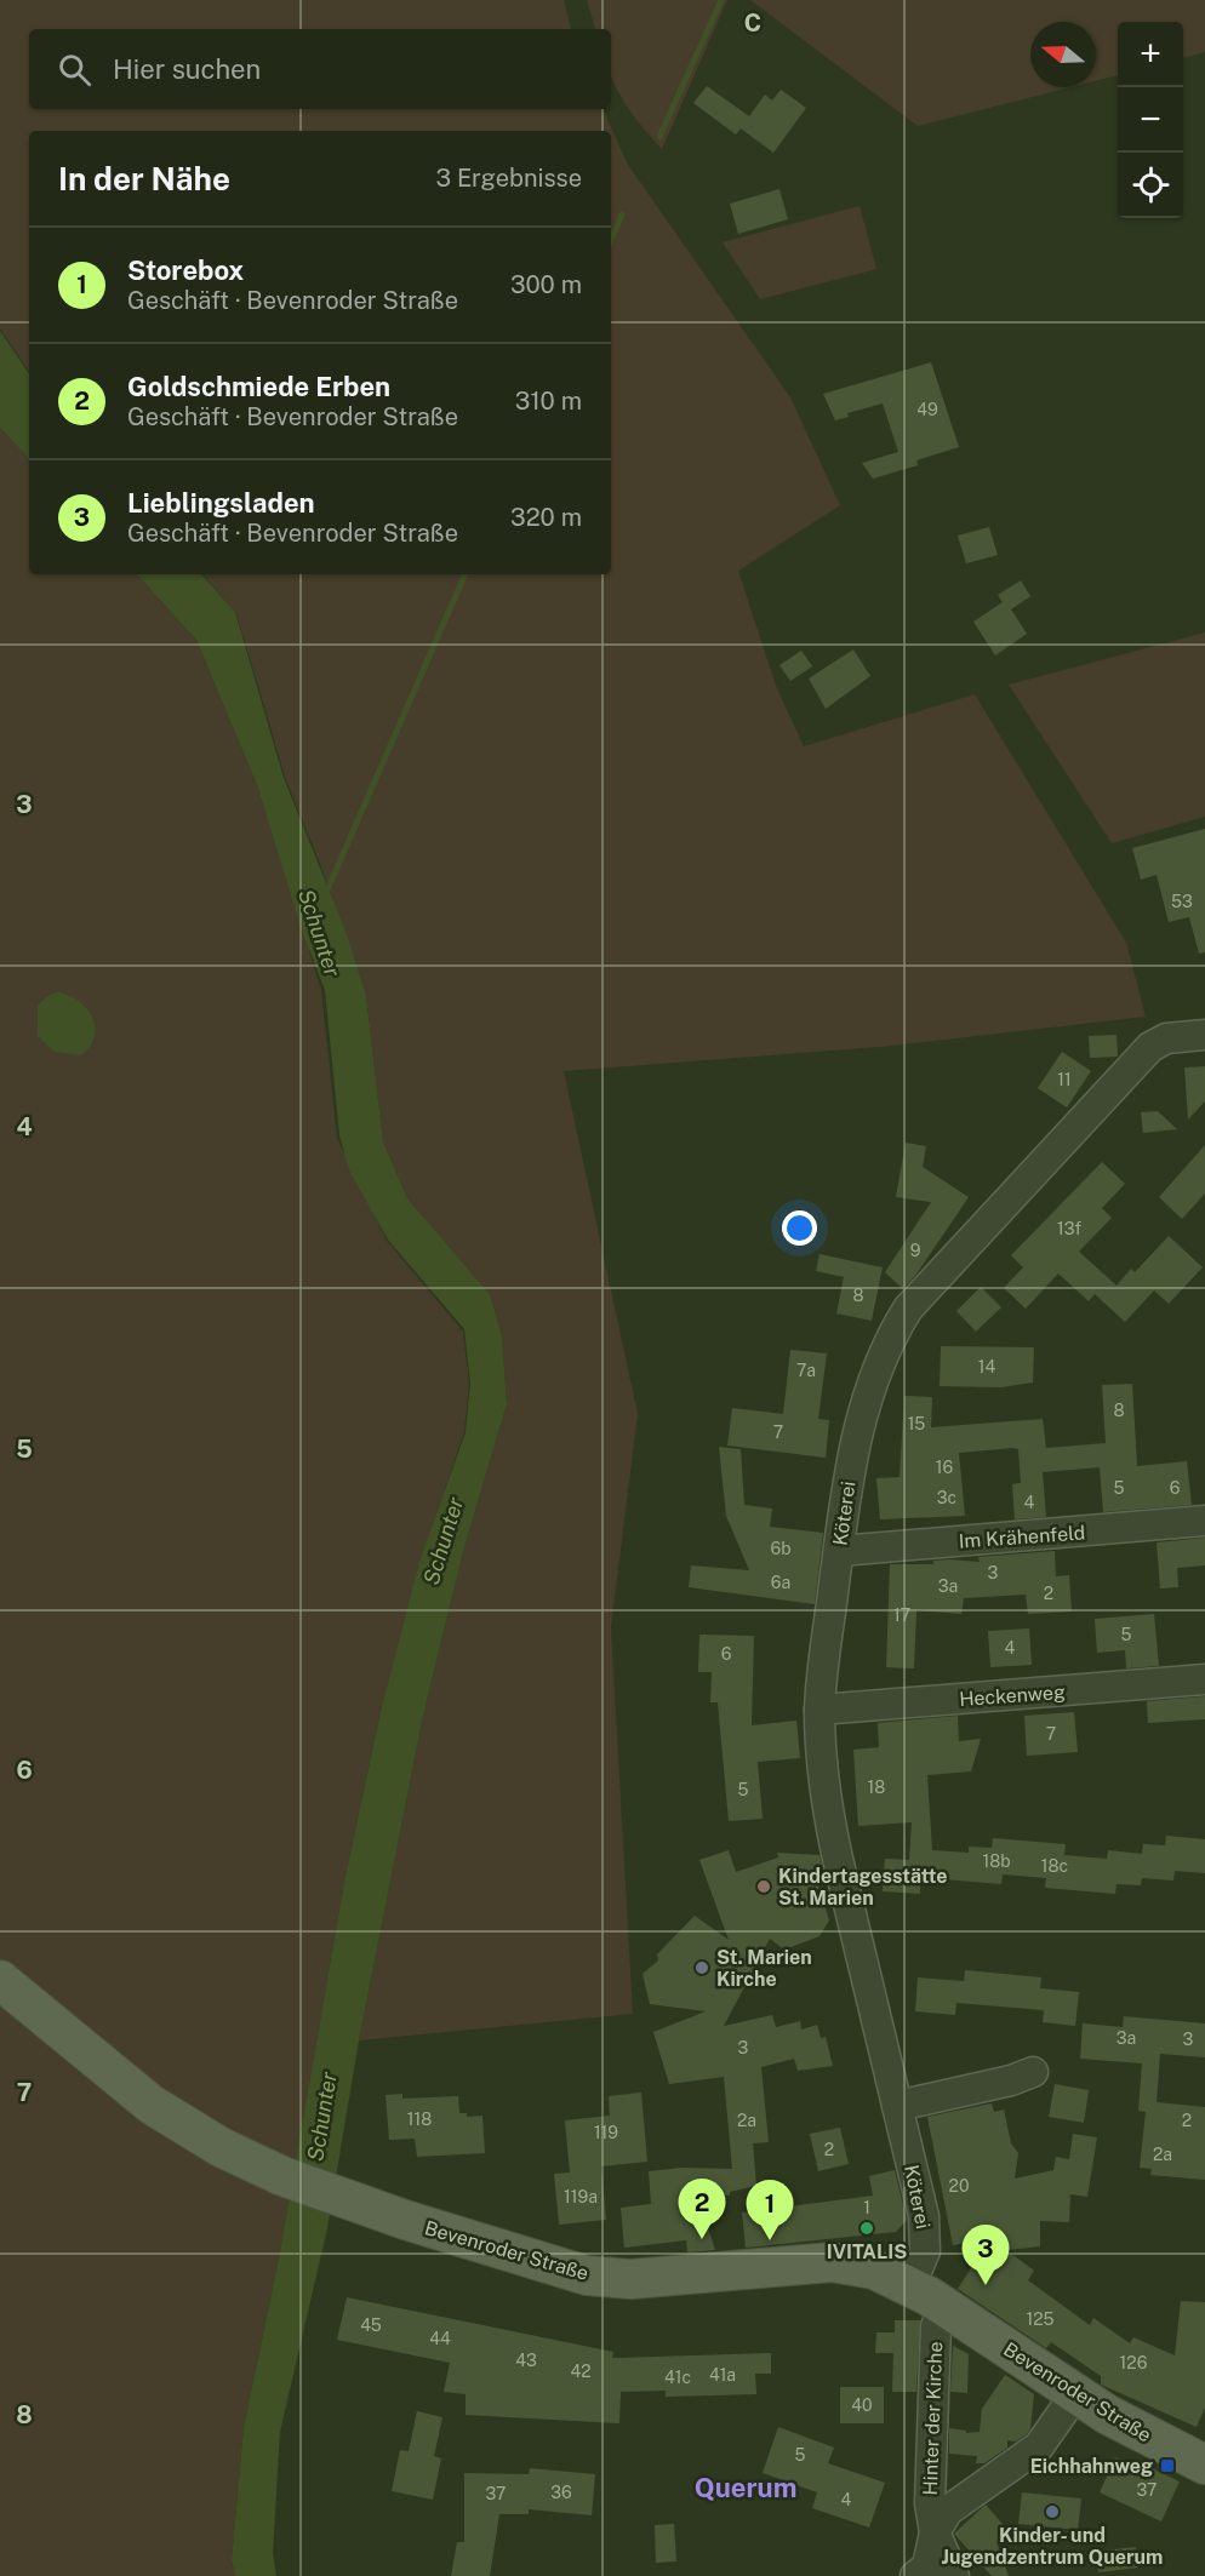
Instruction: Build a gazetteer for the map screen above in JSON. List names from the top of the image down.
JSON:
{
  "streets": {
    "main road": ["Bevenroder Straße"],
    "street": [
      "Köterei",
      "Im Krähenfeld",
      "Heckenweg",
      "Hinter der Kirche"
    ]
  },
  "crossings": [
    ["Köterei", "Im Krähenfeld"],
    ["Köterei", "Heckenweg"],
    ["Köterei", "Bevenroder Straße"],
    ["Bevenroder Straße", "Hinter der Kirche"]
  ],
  "districts": ["Querum"],
  "water": ["Schunter"],
  "places": {
    "other": [
      "Kindertagesstätte St. Marien",
      "St. Marien Kirche",
      "IVITALIS",
      "Kinder- und Jugendzentrum Querum"
    ],
    "transit": ["Eichhahnweg"]
  },
  "house_numbers": [
    "49",
    "53",
    "11",
    "13f",
    "9",
    "8",
    "14",
    "7a",
    "8",
    "15",
    "7",
    "16",
    "5",
    "6",
    "3c",
    "4",
    "6b",
    "3",
    "6a",
    "3a",
    "2",
    "17",
    "5",
    "4",
    "6",
    "7",
    "18",
    "5",
    "18b",
    "18c",
    "3a",
    "3",
    "3",
    "118",
    "2a",
    "2",
    "119",
    "2",
    "2a",
    "20",
    "119a",
    "1",
    "125",
    "45",
    "44",
    "43",
    "126",
    "42",
    "41a",
    "41c",
    "40",
    "5",
    "37",
    "36",
    "37",
    "4"
  ],
  "north": "left",
  "page": {
    "map_buttons": ["+", "−"],
    "search": "Hier suchen",
    "heading": ["In der Nähe", "3 Ergebnisse"],
    "list": [
      {
        "mark": "1",
        "name": "Storebox",
        "note": "Geschäft · Bevenroder Straße",
        "value": "300 m"
      },
      {
        "mark": "2",
        "name": "Goldschmiede Erben",
        "note": "Geschäft · Bevenroder Straße",
        "value": "310 m"
      },
      {
        "mark": "3",
        "name": "Lieblingsladen",
        "note": "Geschäft · Bevenroder Straße",
        "value": "320 m"
      }
    ],
    "pins": ["2", "1", "3"]
  },
  "grid": {
    "columns": ["C"],
    "rows": [
      "3",
      "4",
      "5",
      "6",
      "7",
      "8"
    ]
  }
}
